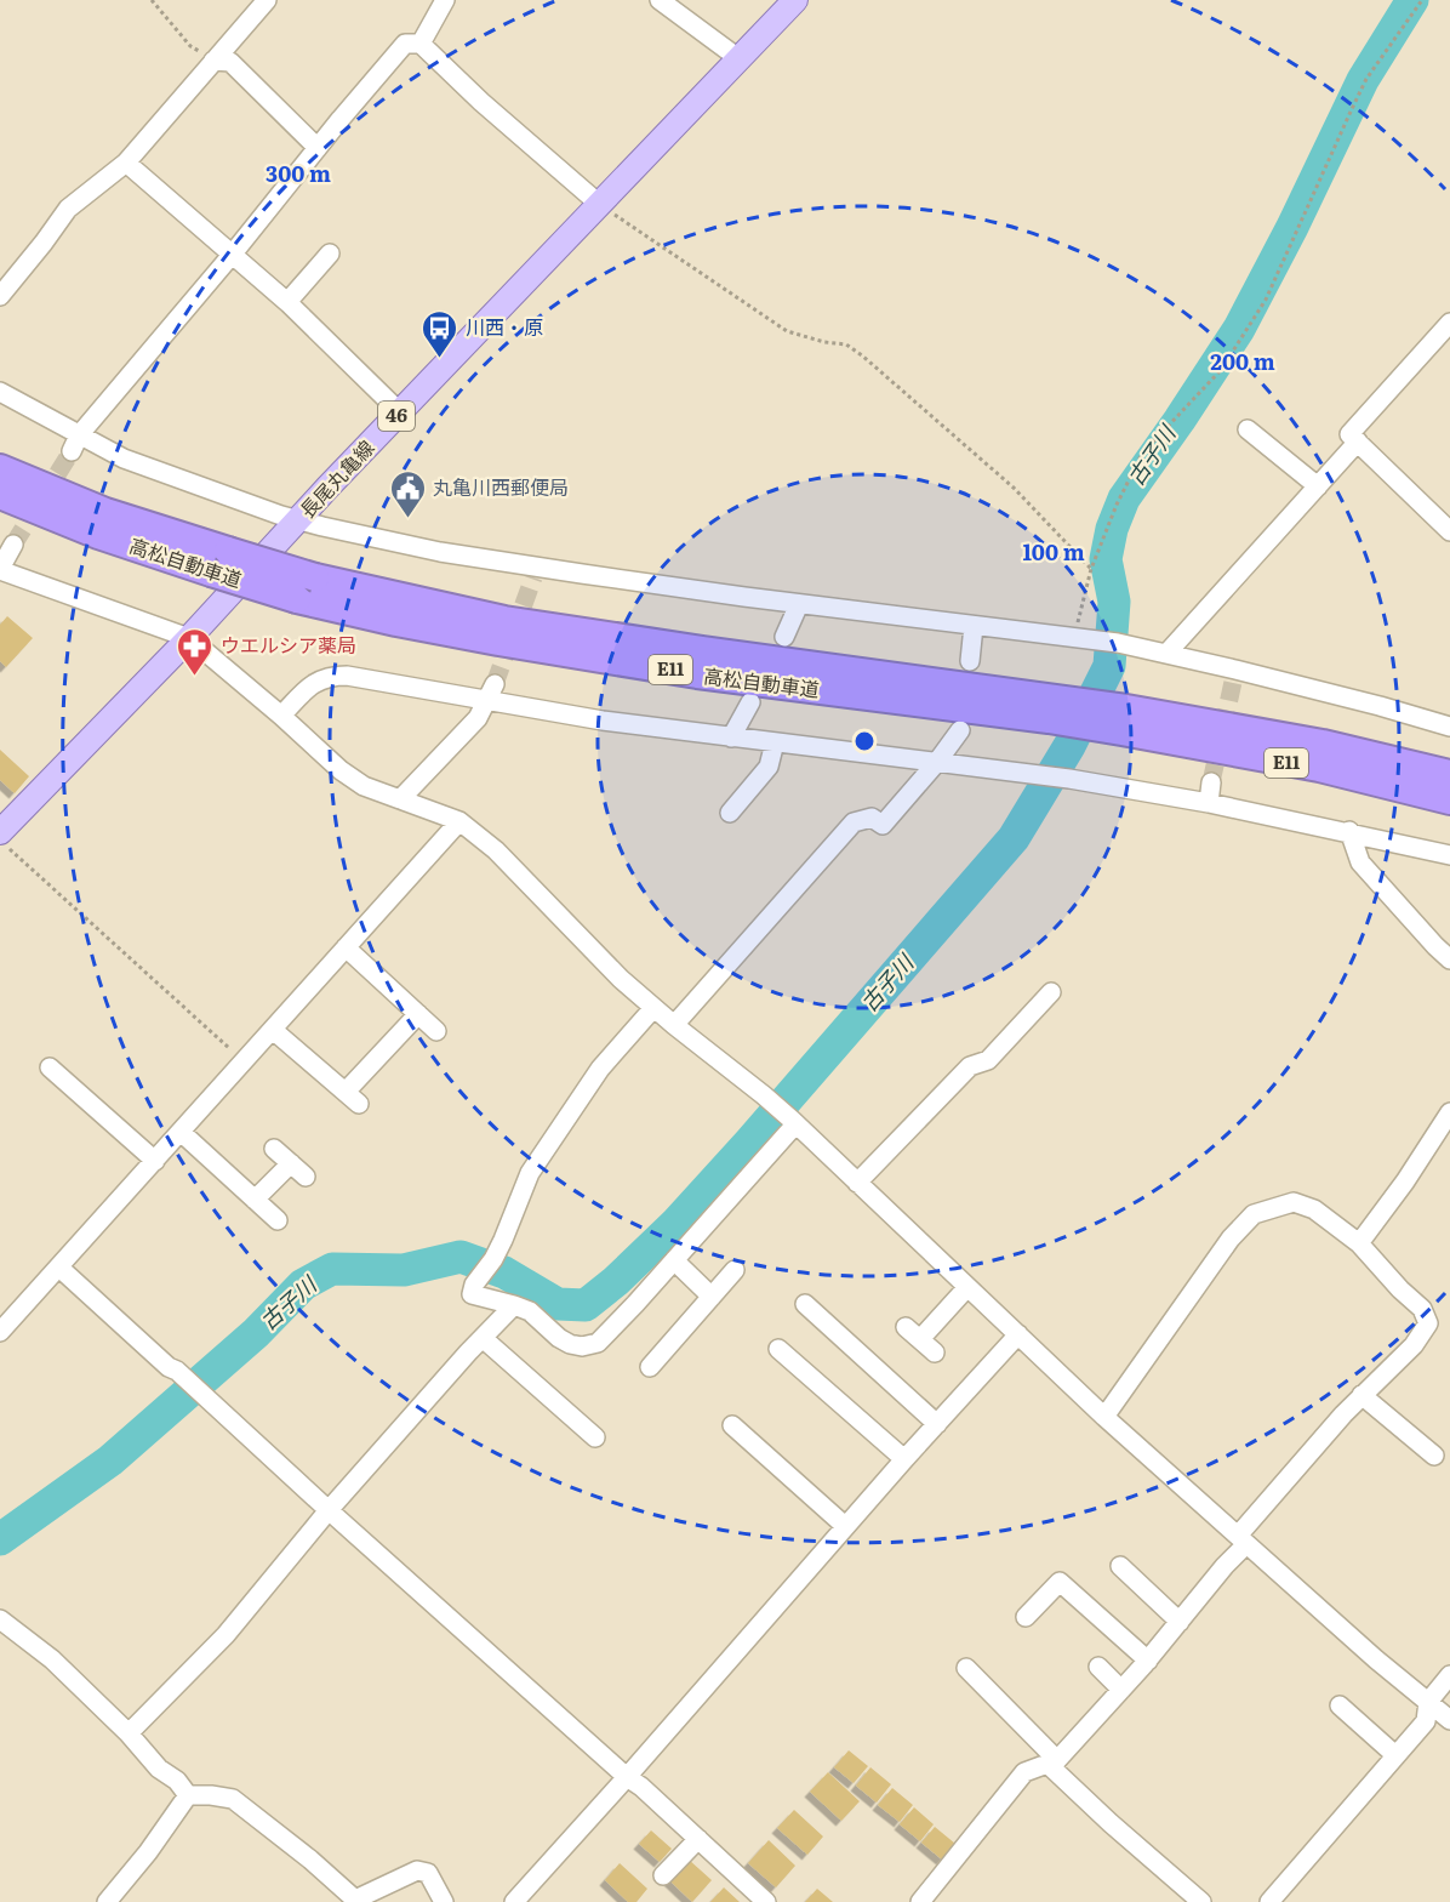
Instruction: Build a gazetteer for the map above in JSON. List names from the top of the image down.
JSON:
{
  "streets": {
    "highway": ["高松自動車道", "E11"],
    "main road": ["46", "長尾丸亀線"]
  },
  "water": ["古子川"],
  "places": {
    "bus stop": ["川西・原"],
    "public building": ["丸亀川西郵便局"],
    "pharmacy": ["ウエルシア薬局"]
  },
  "rings": ["300 m", "200 m", "100 m"]
}
